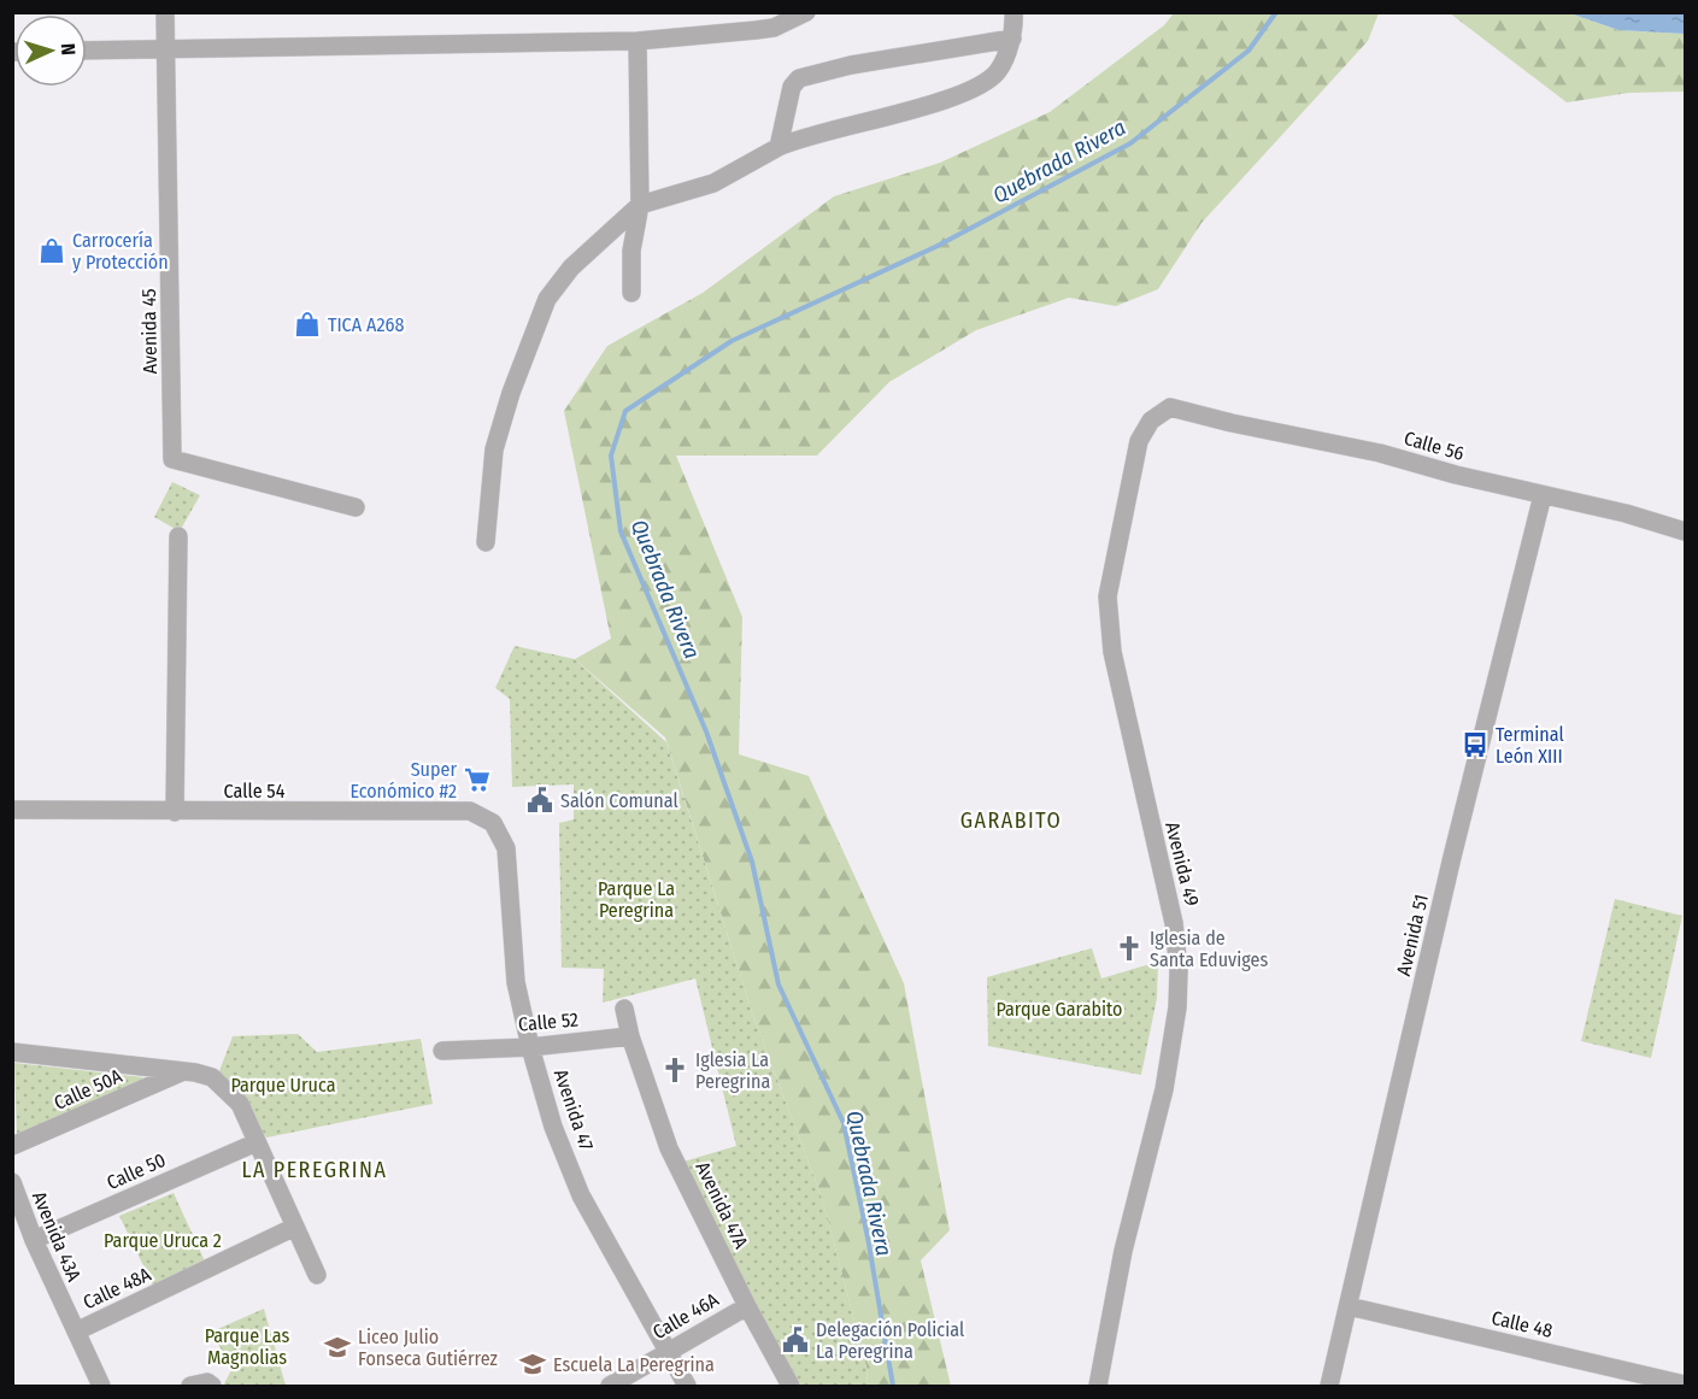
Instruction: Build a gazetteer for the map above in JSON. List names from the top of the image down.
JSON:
{
  "streets": {
    "street": [
      "Avenida 45",
      "Calle 56",
      "Calle 54",
      "Avenida 49",
      "Avenida 51",
      "Calle 52",
      "Calle 50A",
      "Avenida 47",
      "Calle 50",
      "Avenida 47A",
      "Avenida 43A",
      "Calle 48A",
      "Calle 46A",
      "Calle 48"
    ]
  },
  "crossings": [
    ["Calle 56", "Avenida 49"],
    ["Calle 56", "Avenida 51"],
    ["Calle 54", "Avenida 47"],
    ["Avenida 51", "Calle 48"],
    ["Calle 52", "Avenida 47"],
    ["Calle 52", "Avenida 47A"],
    ["Avenida 47", "Calle 46A"],
    ["Calle 50", "Avenida 43A"],
    ["Avenida 47A", "Calle 46A"],
    ["Avenida 43A", "Calle 48A"]
  ],
  "districts": ["GARABITO", "LA PEREGRINA"],
  "water": ["Quebrada Rivera"],
  "parks": [
    "Parque La Peregrina",
    "Parque Garabito",
    "Parque Uruca",
    "Parque Uruca 2",
    "Parque Las Magnolias"
  ],
  "places": {
    "shop": ["Carrocería y Protección", "TICA A268"],
    "bus stop": ["Terminal León XIII"],
    "supermarket": ["Super Económico #2"],
    "public building": ["Salón Comunal", "Delegación Policial La Peregrina"],
    "church": ["Iglesia de Santa Eduviges", "Iglesia La Peregrina"],
    "school or university": ["Liceo Julio Fonseca Gutiérrez", "Escuela La Peregrina"]
  },
  "north": "right"
}
